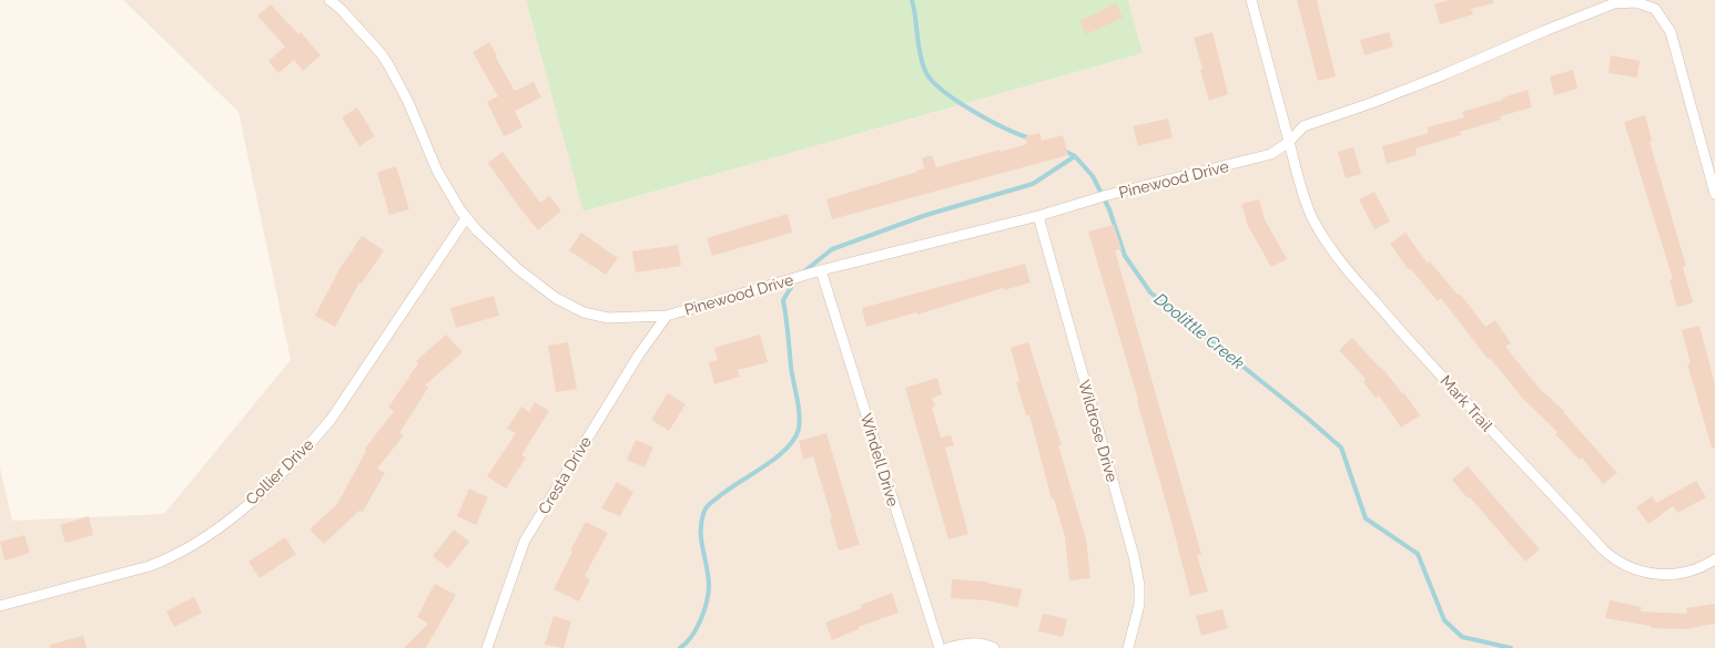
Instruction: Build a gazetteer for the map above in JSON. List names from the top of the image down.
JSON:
{
  "streets": {
    "street": [
      "Pinewood Drive",
      "Mark Trail",
      "Wildrose Drive",
      "Windell Drive",
      "Collier Drive",
      "Cresta Drive"
    ]
  },
  "crossings": [
    ["Pinewood Drive", "Mark Trail"],
    ["Pinewood Drive", "Wildrose Drive"],
    ["Pinewood Drive", "Windell Drive"],
    ["Pinewood Drive", "Collier Drive"],
    ["Pinewood Drive", "Cresta Drive"]
  ],
  "water": ["Doolittle Creek"]
}
